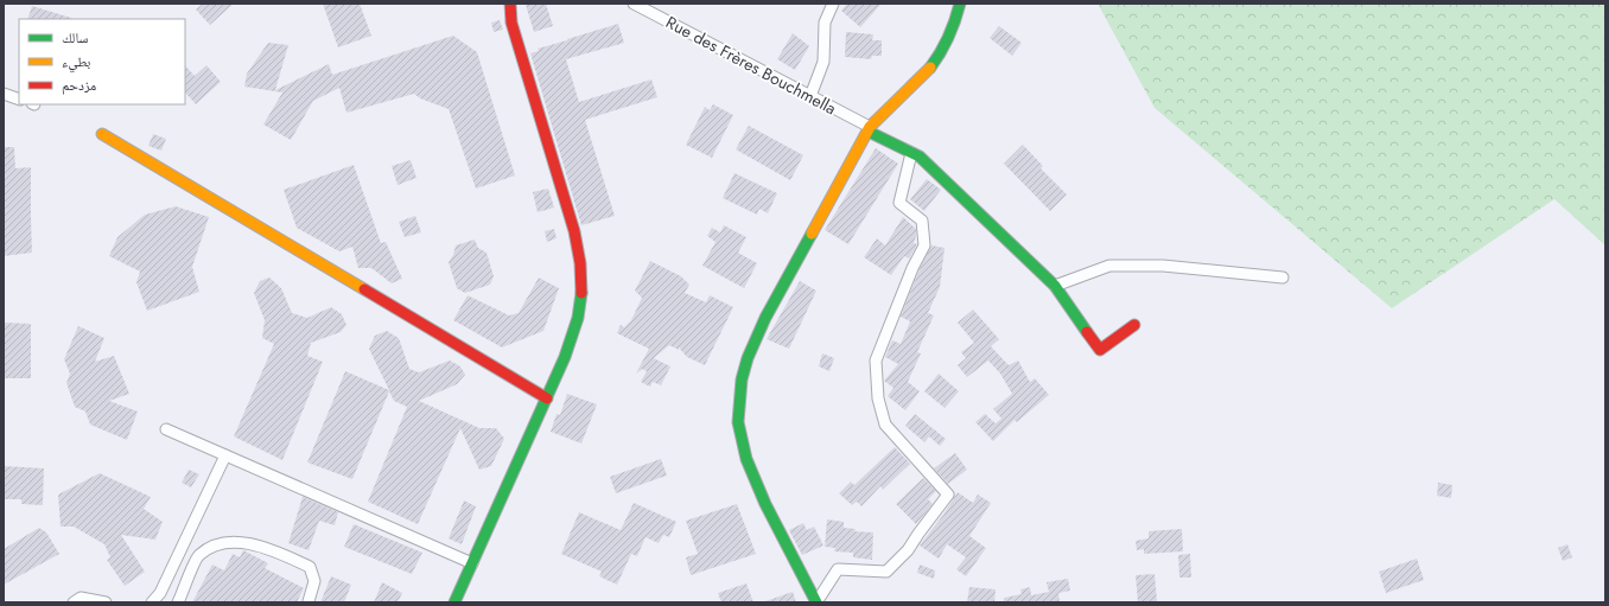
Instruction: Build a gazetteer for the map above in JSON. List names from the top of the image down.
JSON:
{
  "streets": {
    "street": ["Rue des Frères Bouchmella"]
  },
  "legend": ["سالك", "بطيء", "مزدحم"]
}
